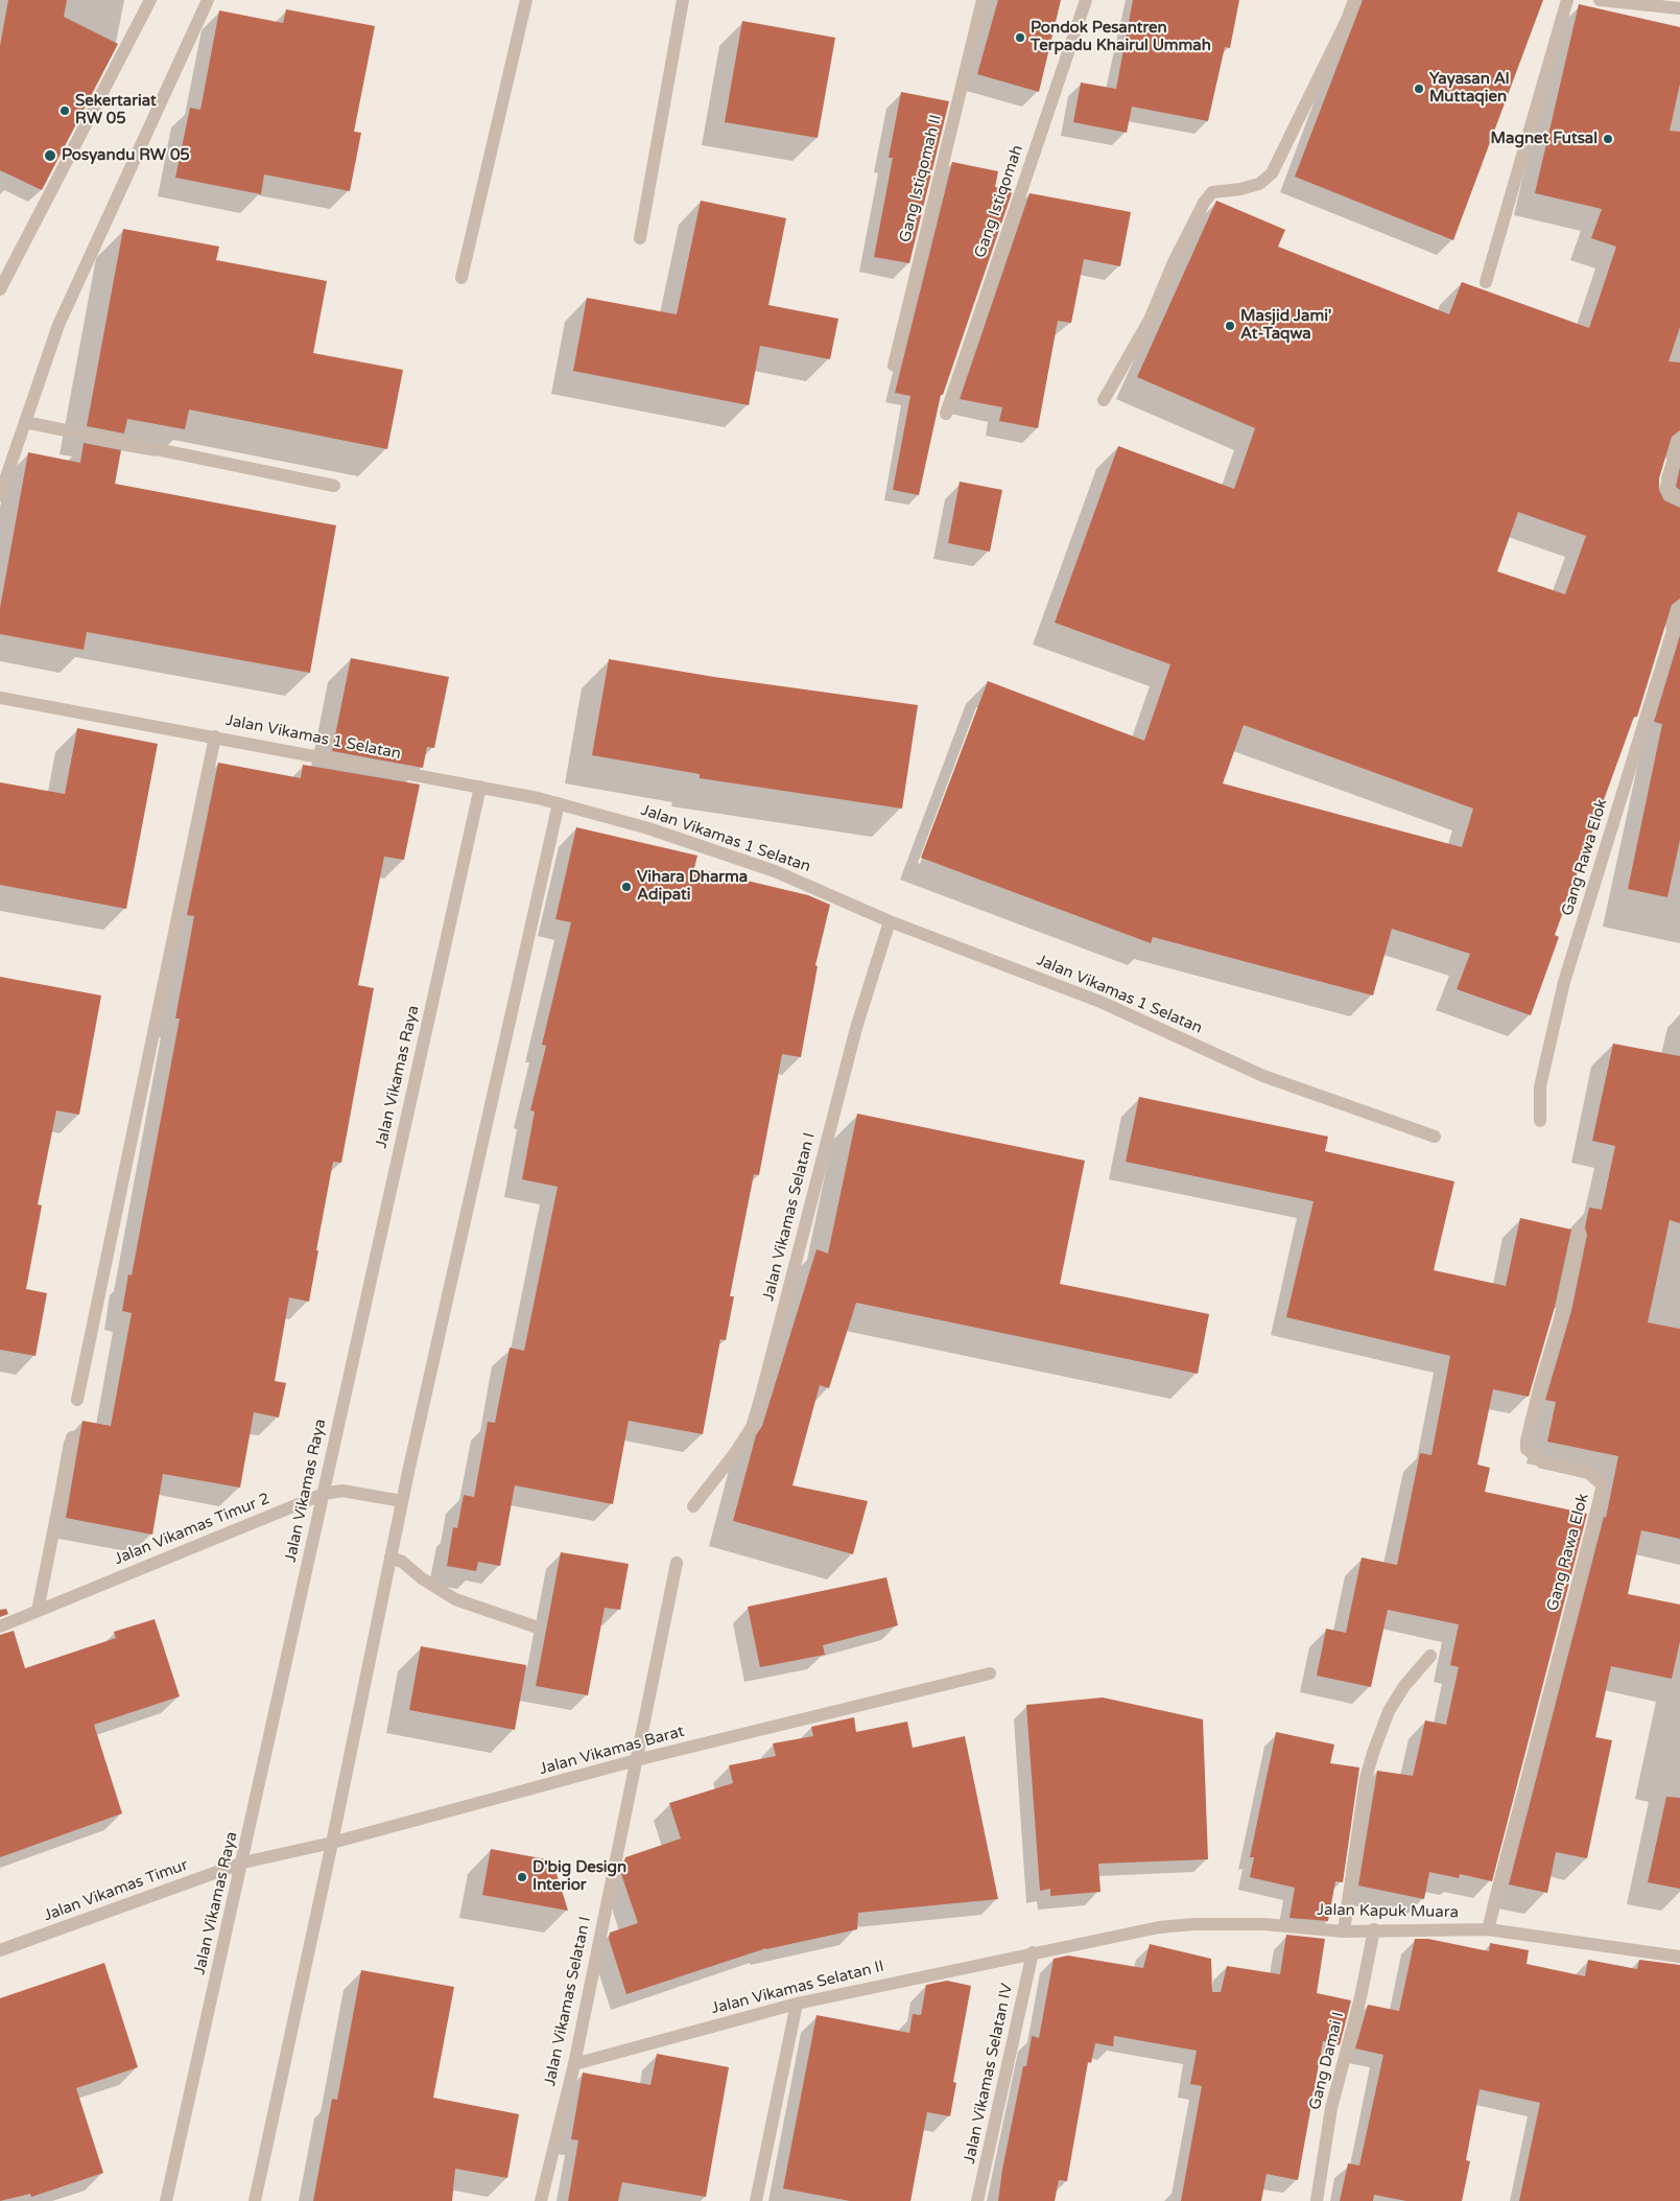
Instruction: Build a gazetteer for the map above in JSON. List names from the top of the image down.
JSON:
{
  "streets": {
    "street": [
      "Gang Istiqomah II",
      "Gang Istiqomah",
      "Jalan Vikamas 1 Selatan",
      "Gang Rawa Elok",
      "Jalan Vikamas Raya",
      "Jalan Vikamas Selatan I",
      "Jalan Vikamas Timur 2",
      "Jalan Vikamas Barat",
      "Jalan Vikamas Timur",
      "Jalan Kapuk Muara",
      "Jalan Vikamas Selatan II",
      "Gang Damai I",
      "Jalan Vikamas Selatan IV"
    ]
  },
  "crossings": [
    ["Jalan Vikamas 1 Selatan", "Jalan Vikamas Raya"],
    ["Jalan Vikamas 1 Selatan", "Jalan Vikamas Selatan I"],
    ["Gang Rawa Elok", "Jalan Kapuk Muara"],
    ["Jalan Vikamas Raya", "Jalan Vikamas Timur 2"],
    ["Jalan Vikamas Raya", "Jalan Vikamas Barat"],
    ["Jalan Vikamas Raya", "Jalan Vikamas Timur"],
    ["Jalan Vikamas Selatan I", "Jalan Vikamas Barat"],
    ["Jalan Vikamas Selatan I", "Jalan Vikamas Selatan II"],
    ["Jalan Vikamas Barat", "Jalan Vikamas Timur"],
    ["Jalan Kapuk Muara", "Jalan Vikamas Selatan II"],
    ["Jalan Kapuk Muara", "Gang Damai I"],
    ["Jalan Kapuk Muara", "Jalan Vikamas Selatan IV"],
    ["Jalan Vikamas Selatan II", "Jalan Vikamas Selatan IV"]
  ],
  "places": [
    "Pondok Pesantren Terpadu Khairul Ummah",
    "Yayasan Al Muttaqien",
    "Sekertariat RW 05",
    "Magnet Futsal",
    "Posyandu RW 05",
    "Masjid Jami' At-Taqwa",
    "Vihara Dharma Adipati",
    "D'big Design Interior"
  ]
}
